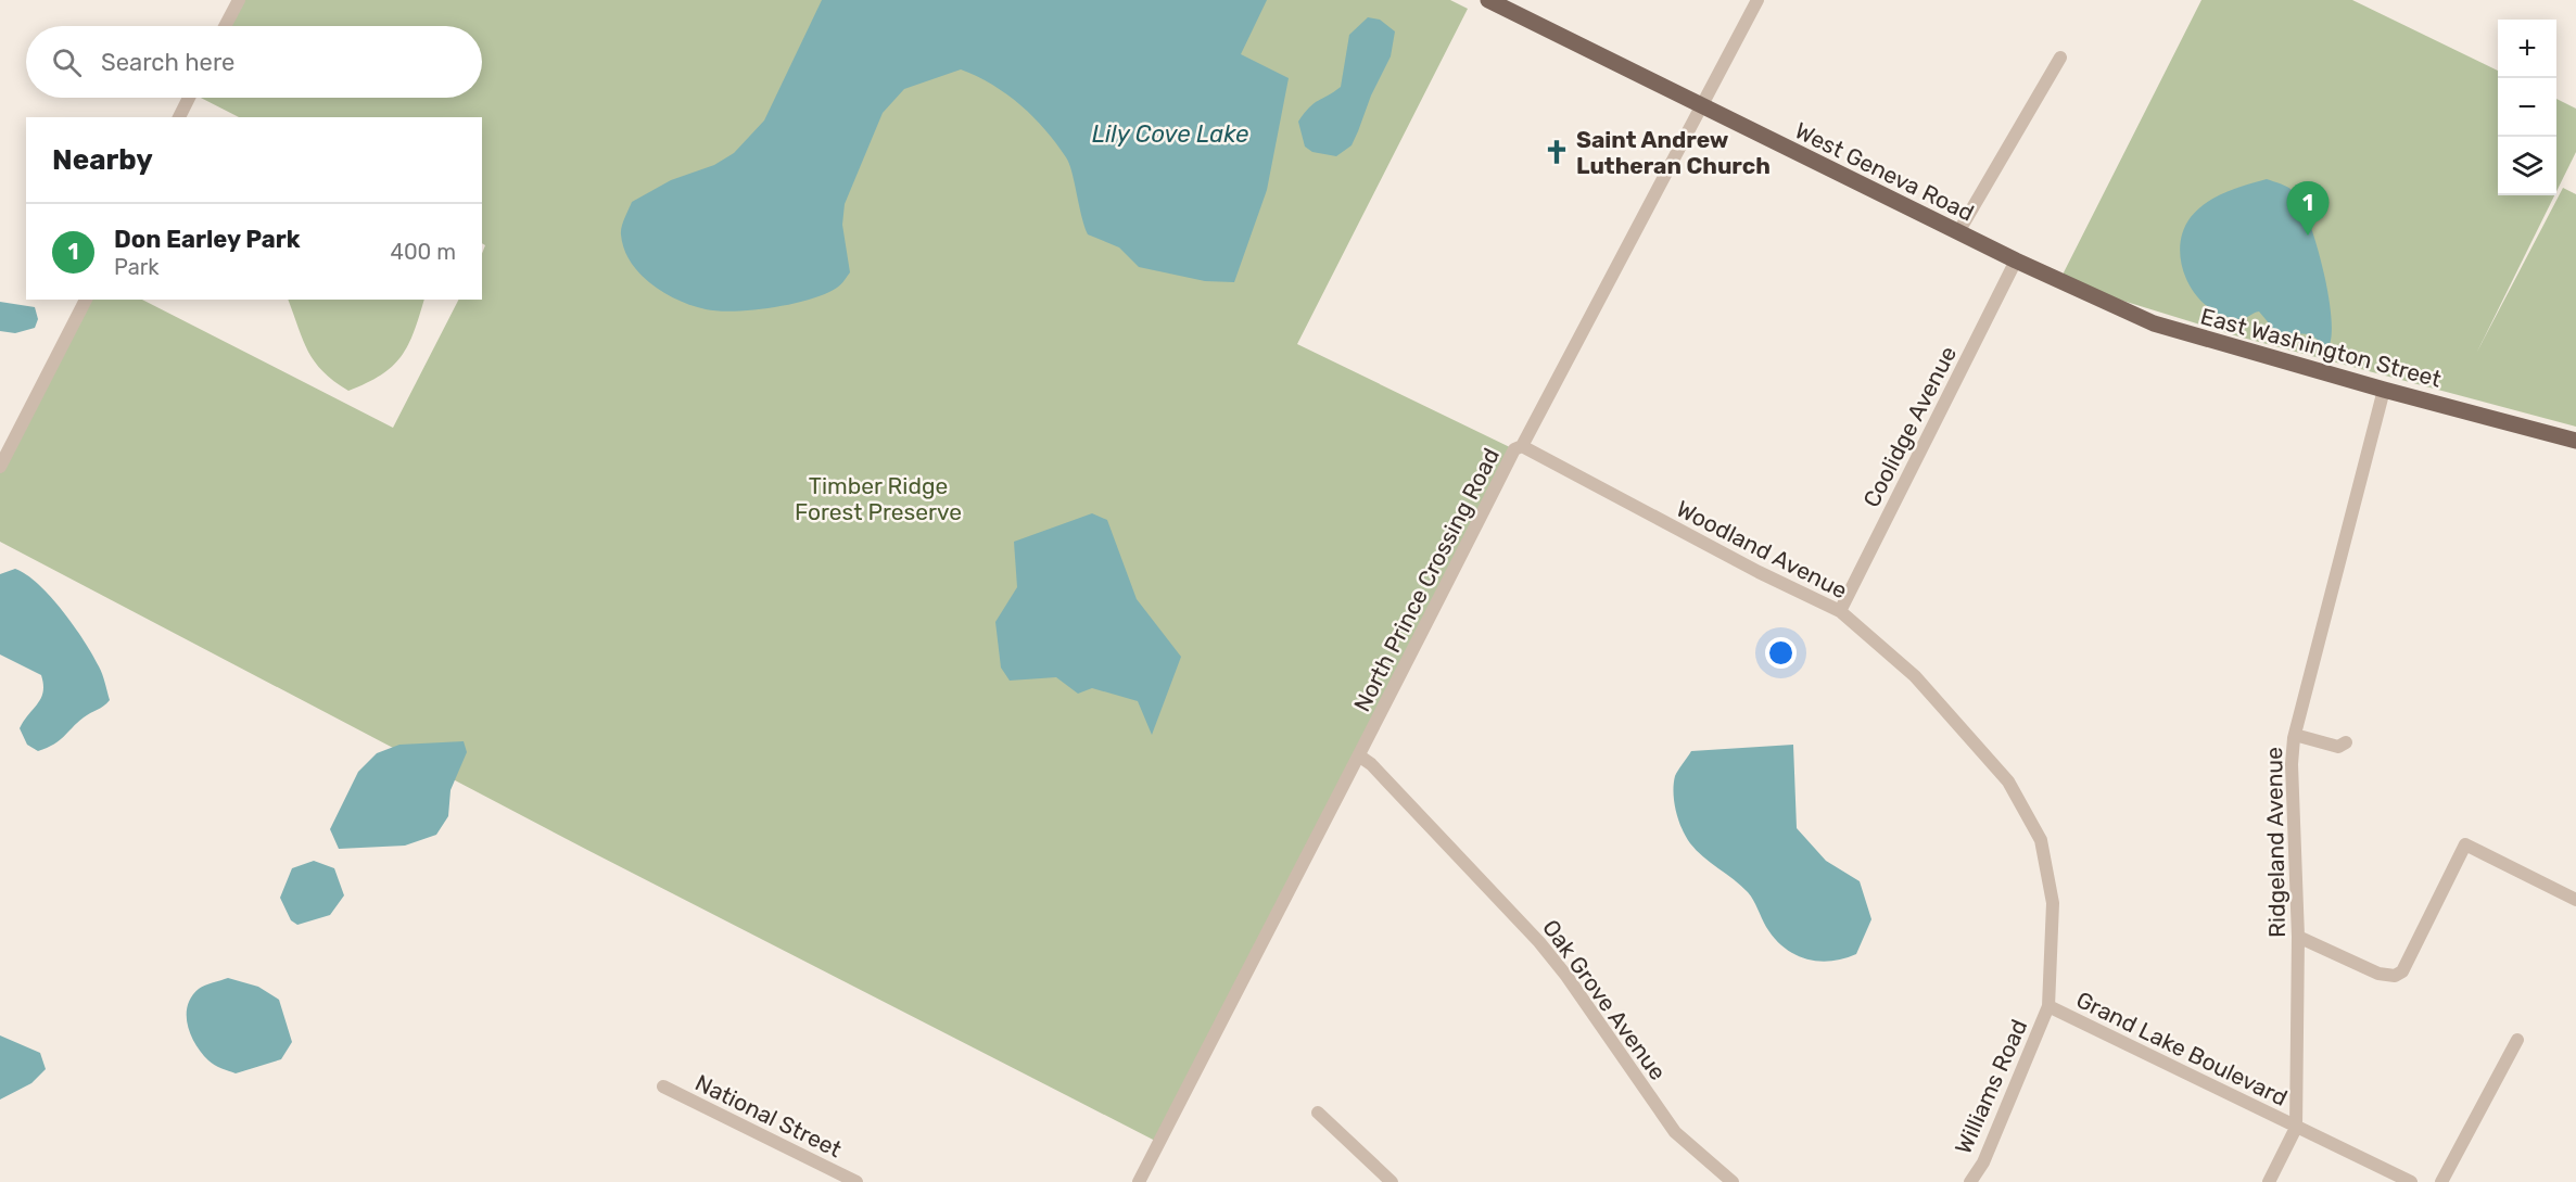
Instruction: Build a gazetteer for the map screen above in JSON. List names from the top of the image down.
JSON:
{
  "streets": {
    "main road": ["West Geneva Road", "East Washington Street"],
    "street": [
      "Coolidge Avenue",
      "Woodland Avenue",
      "North Prince Crossing Road",
      "Ridgeland Avenue",
      "Oak Grove Avenue",
      "Grand Lake Boulevard",
      "Williams Road",
      "National Street"
    ]
  },
  "crossings": [
    ["West Geneva Road", "East Washington Street"],
    ["West Geneva Road", "Coolidge Avenue"],
    ["West Geneva Road", "North Prince Crossing Road"],
    ["East Washington Street", "Ridgeland Avenue"],
    ["Coolidge Avenue", "Woodland Avenue"],
    ["Woodland Avenue", "North Prince Crossing Road"],
    ["Woodland Avenue", "Grand Lake Boulevard"],
    ["Woodland Avenue", "Williams Road"],
    ["North Prince Crossing Road", "Oak Grove Avenue"],
    ["Ridgeland Avenue", "Grand Lake Boulevard"],
    ["Grand Lake Boulevard", "Williams Road"]
  ],
  "water": ["Lily Cove Lake"],
  "parks": ["Timber Ridge Forest Preserve"],
  "places": {
    "church": ["Saint Andrew Lutheran Church"]
  },
  "page": {
    "map_buttons": ["+", "−"],
    "search": "Search here",
    "heading": "Nearby",
    "pins": "1",
    "list": [
      {
        "mark": "1",
        "name": "Don Earley Park",
        "note": "Park",
        "value": "400 m"
      }
    ]
  }
}
